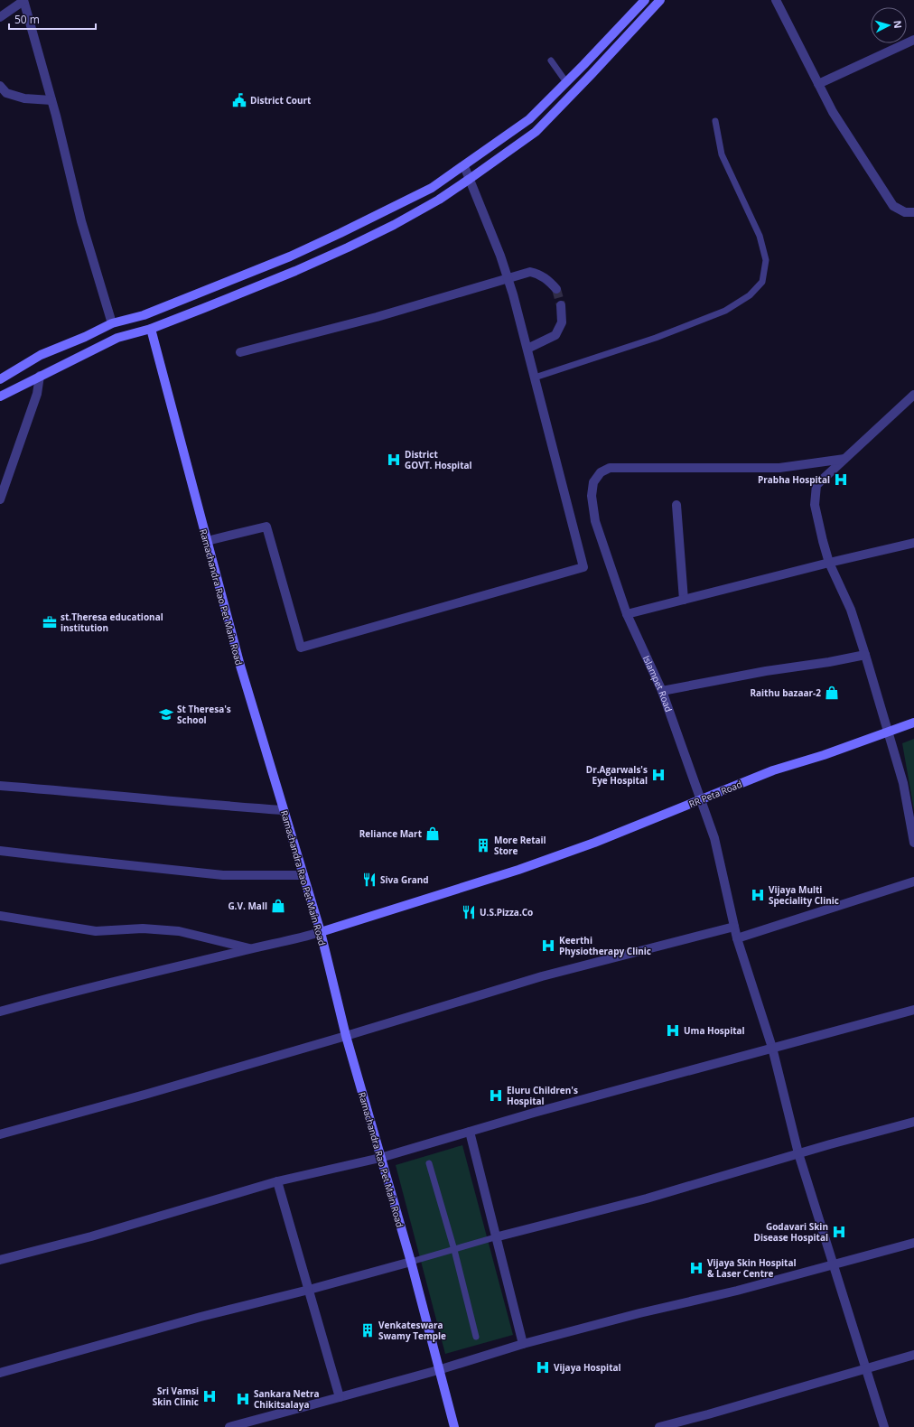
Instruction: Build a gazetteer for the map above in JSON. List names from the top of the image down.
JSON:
{
  "streets": {
    "street": ["Ramachandra Rao Pet Main Road", "Islampet Road", "RR Peta Road"]
  },
  "crossings": [
    ["Ramachandra Rao Pet Main Road", "RR Peta Road"],
    ["Islampet Road", "RR Peta Road"]
  ],
  "places": {
    "public building": ["District Court"],
    "hospital": [
      "District GOVT. Hospital",
      "Prabha Hospital",
      "Dr.Agarwals's Eye Hospital",
      "Vijaya Multi Speciality Clinic",
      "Keerthi Physiotherapy Clinic",
      "Uma Hospital",
      "Eluru Children's Hospital",
      "Godavari Skin Disease Hospital",
      "Vijaya Skin Hospital & Laser Centre",
      "Vijaya Hospital",
      "Sri Vamsi Skin Clinic",
      "Sankara Netra Chikitsalaya"
    ],
    "office": ["st.Theresa educational institution"],
    "shop": ["Raithu bazaar-2", "Reliance Mart", "G.V. Mall"],
    "school or university": ["St Theresa's School"],
    "building": ["More Retail Store", "Venkateswara Swamy Temple"],
    "restaurant": ["Siva Grand", "U.S.Pizza.Co"]
  },
  "scale_bar": "50 m",
  "north": "right"
}
